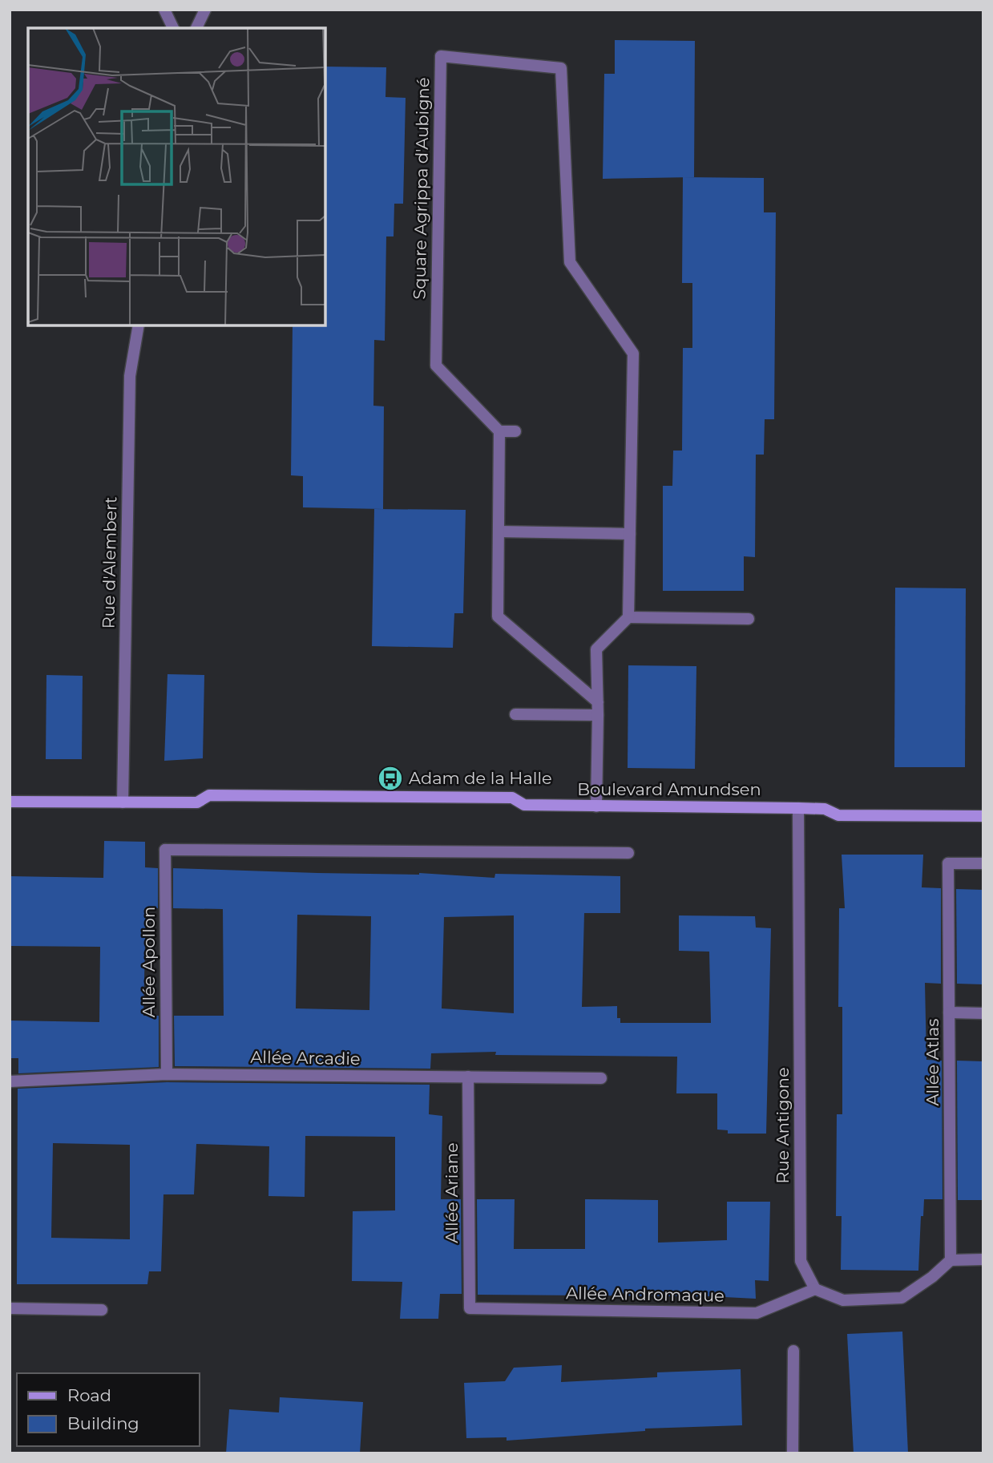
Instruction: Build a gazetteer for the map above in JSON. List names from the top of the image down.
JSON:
{
  "streets": {
    "street": [
      "Square Agrippa d'Aubigné",
      "Rue d'Alembert",
      "Boulevard Amundsen",
      "Allée Apollon",
      "Allée Arcadie",
      "Allée Atlas",
      "Rue Antigone",
      "Allée Ariane",
      "Allée Andromaque"
    ]
  },
  "crossings": [
    ["Rue d'Alembert", "Boulevard Amundsen"],
    ["Boulevard Amundsen", "Rue Antigone"],
    ["Allée Apollon", "Allée Arcadie"],
    ["Allée Arcadie", "Allée Ariane"],
    ["Rue Antigone", "Allée Andromaque"],
    ["Allée Ariane", "Allée Andromaque"]
  ],
  "places": {
    "bus stop": ["Adam de la Halle"]
  },
  "legend": ["Road", "Building"]
}
